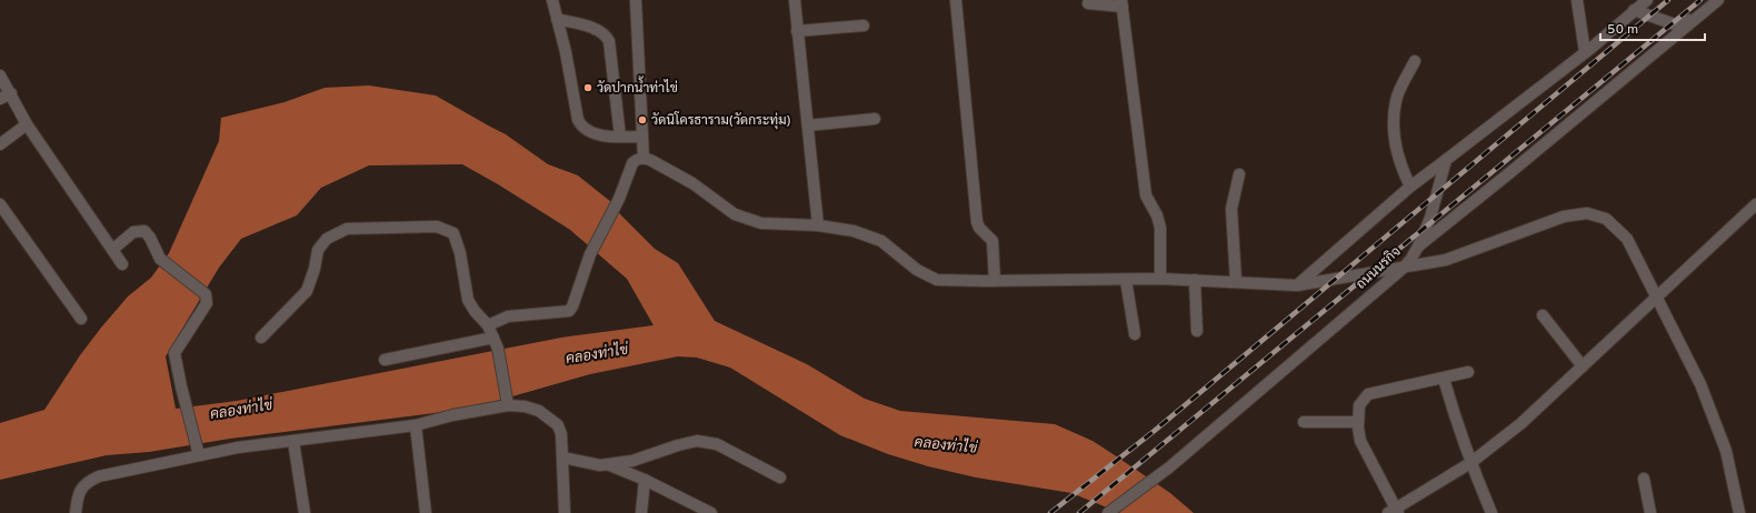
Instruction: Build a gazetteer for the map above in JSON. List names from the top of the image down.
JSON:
{
  "streets": {
    "street": ["ถนนนรกิจ"]
  },
  "water": ["คลองท่าไข่"],
  "places": ["วัดปากน้ำท่าไข่", "วัดนิโครธาราม(วัดกระทุ่ม)"],
  "scale_bar": "50 m"
}
